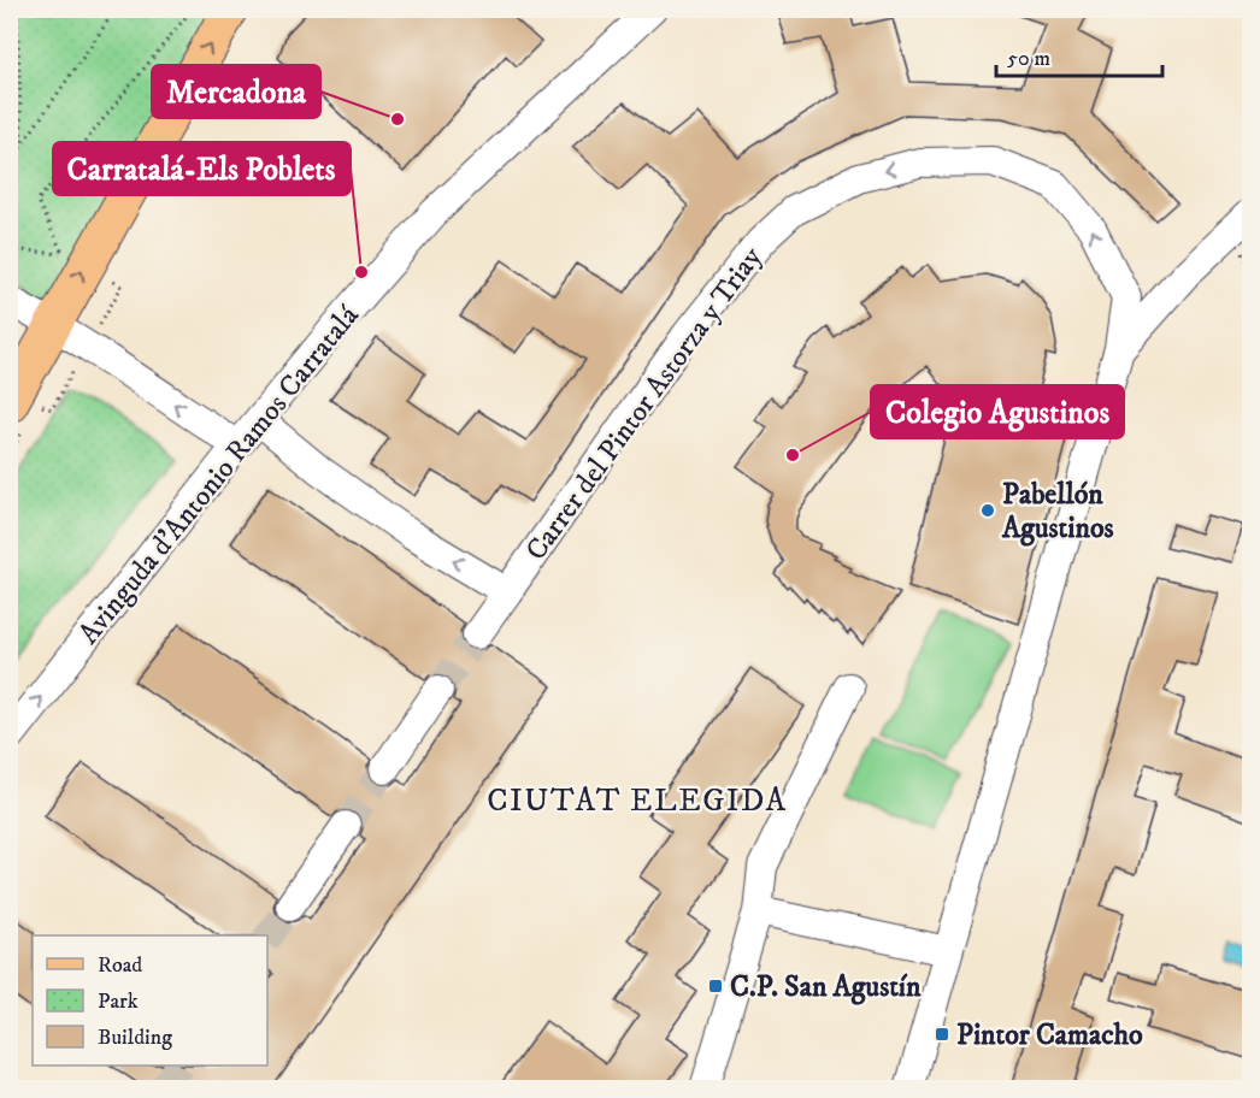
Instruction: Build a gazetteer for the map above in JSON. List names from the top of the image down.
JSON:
{
  "streets": {
    "street": ["Carrer del Pintor Astorza y Triay", "Avinguda d'Antonio Ramos Carratalá"]
  },
  "one_way": ["Avinguda d'Antonio Ramos Carratalá"],
  "districts": ["CIUTAT ELEGIDA"],
  "places": {
    "other": [
      "Mercadona",
      "Carratalá-Els Poblets",
      "Colegio Agustinos",
      "Pabellón Agustinos"
    ],
    "transit": ["C.P. San Agustín", "Pintor Camacho"]
  },
  "legend": ["Road", "Park", "Building"],
  "scale_bar": "50 m"
}
